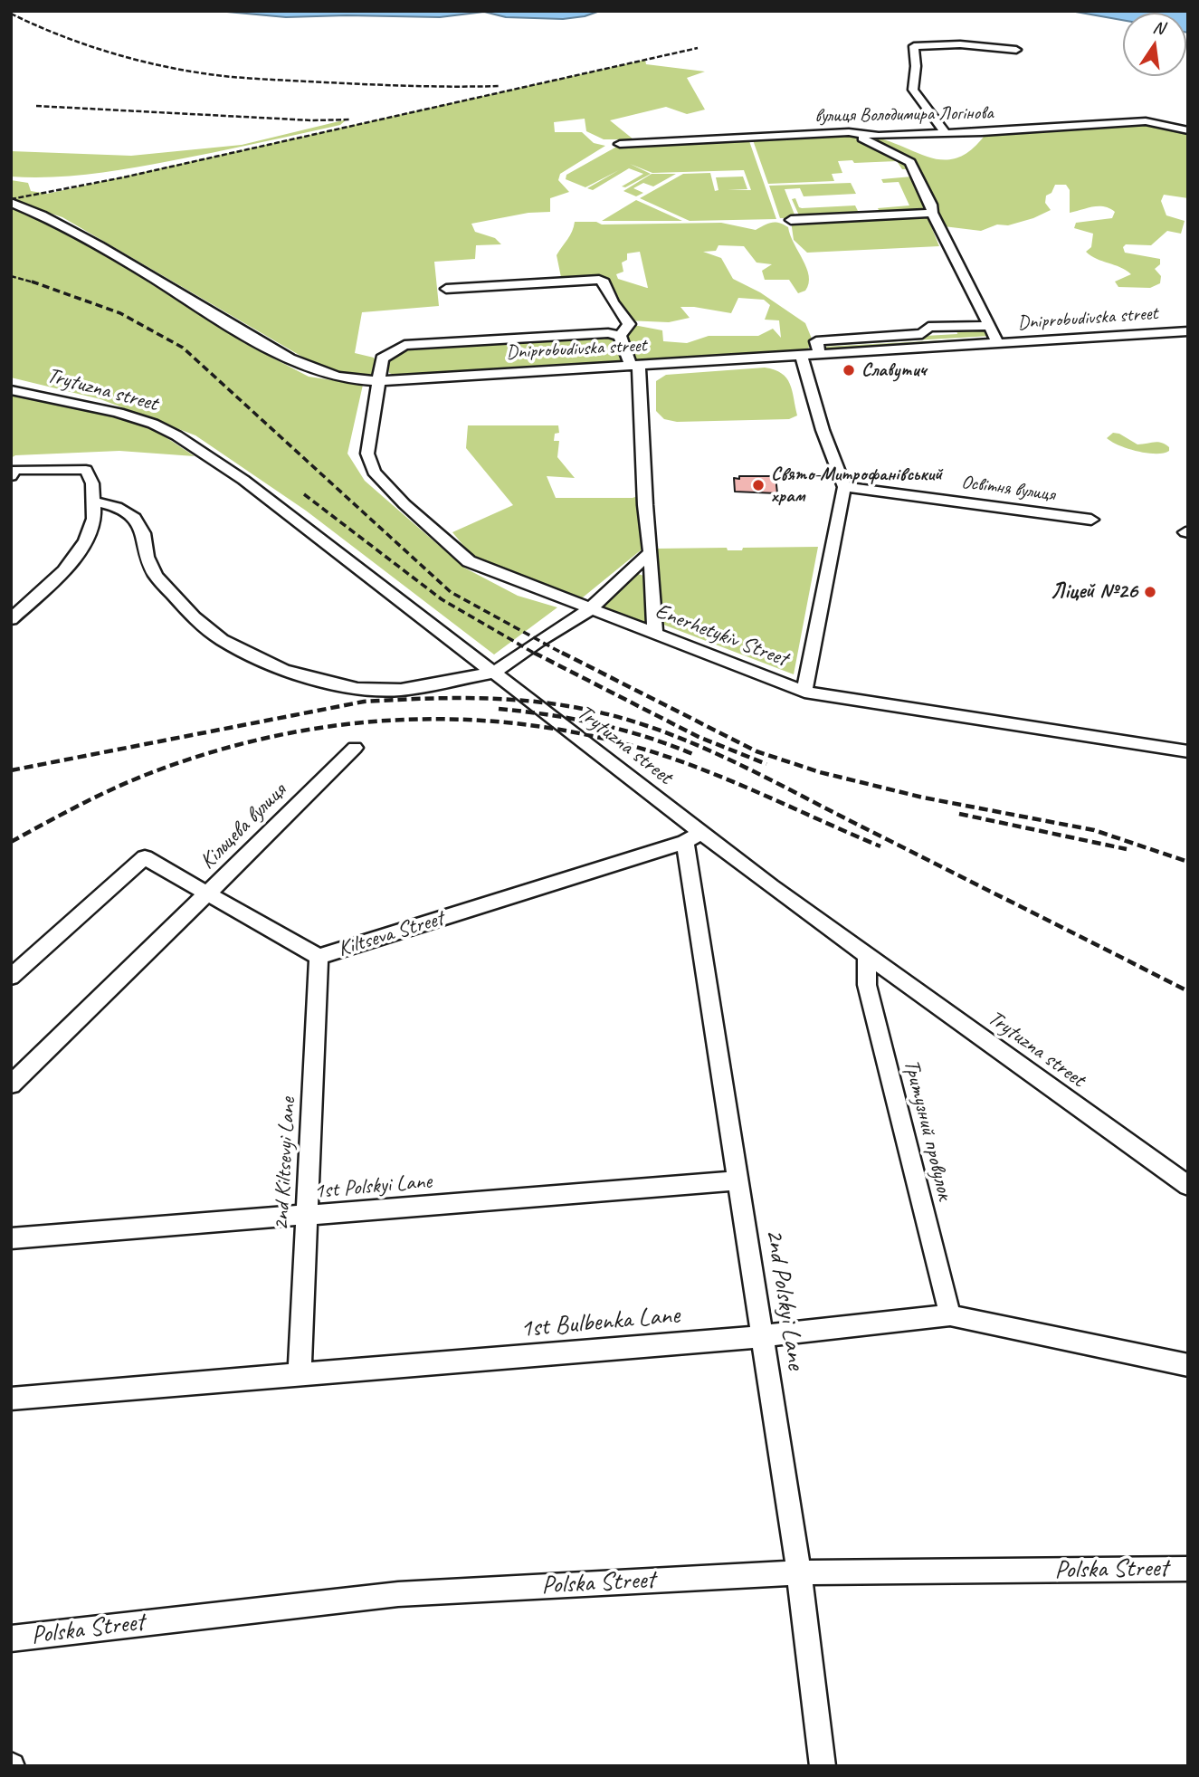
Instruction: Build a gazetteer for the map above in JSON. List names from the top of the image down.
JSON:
{
  "streets": {
    "street": [
      "вулиця Володимира Логінова",
      "Dniprobudivska street",
      "Trytuzna street",
      "Освітня вулиця",
      "Enerhetykiv Street",
      "Кільцева вулиця",
      "Kiltseva Street",
      "Тритузний провулок",
      "2nd Kiltsevyi Lane",
      "1st Polskyi Lane",
      "2nd Polskyi Lane",
      "1st Bulbenka Lane",
      "Polska Street"
    ]
  },
  "crossings": [
    ["Dniprobudivska street", "Enerhetykiv Street"],
    ["Trytuzna street", "Kiltseva Street"],
    ["Trytuzna street", "Тритузний провулок"],
    ["Trytuzna street", "2nd Polskyi Lane"],
    ["Кільцева вулиця", "Kiltseva Street"],
    ["Kiltseva Street", "2nd Kiltsevyi Lane"],
    ["Kiltseva Street", "2nd Polskyi Lane"],
    ["Тритузний провулок", "1st Bulbenka Lane"],
    ["2nd Kiltsevyi Lane", "1st Polskyi Lane"],
    ["2nd Kiltsevyi Lane", "1st Bulbenka Lane"],
    ["1st Polskyi Lane", "2nd Polskyi Lane"],
    ["2nd Polskyi Lane", "1st Bulbenka Lane"],
    ["2nd Polskyi Lane", "Polska Street"]
  ],
  "places": ["Славутич", "Свято-Митрофанівський храм", "Ліцей №26"],
  "north": "top"
}
